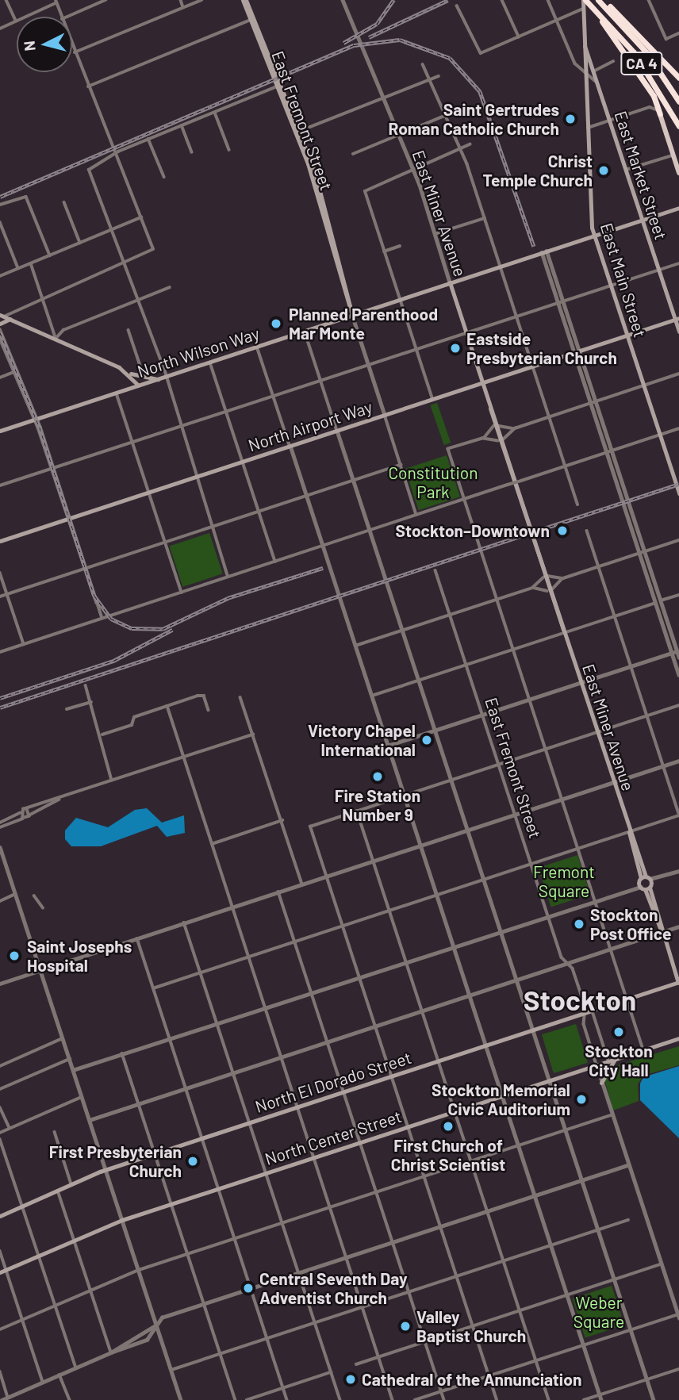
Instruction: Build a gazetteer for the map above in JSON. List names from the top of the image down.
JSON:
{
  "streets": {
    "highway": ["CA 4"],
    "main road": [
      "East Fremont Street",
      "East Market Street",
      "East Miner Avenue",
      "East Main Street",
      "North Wilson Way",
      "North Airport Way",
      "North El Dorado Street",
      "North Center Street"
    ]
  },
  "crossings": [
    ["CA 4", "East Main Street"],
    ["East Fremont Street", "North Wilson Way"],
    ["East Fremont Street", "North Airport Way"],
    ["East Fremont Street", "North El Dorado Street"],
    ["East Fremont Street", "North Center Street"],
    ["East Market Street", "East Main Street"],
    ["East Market Street", "North Wilson Way"],
    ["East Market Street", "North Airport Way"],
    ["East Miner Avenue", "North Wilson Way"],
    ["East Miner Avenue", "North Airport Way"],
    ["East Miner Avenue", "North El Dorado Street"],
    ["East Main Street", "North Wilson Way"],
    ["East Main Street", "North Airport Way"]
  ],
  "districts": ["Stockton"],
  "parks": ["Constitution Park", "Fremont Square", "Weber Square"],
  "places": [
    "Saint Gertrudes Roman Catholic Church",
    "Christ Temple Church",
    "Planned Parenthood Mar Monte",
    "Eastside Presbyterian Church",
    "Stockton–Downtown",
    "Victory Chapel International",
    "Fire Station Number 9",
    "Stockton Post Office",
    "Saint Josephs Hospital",
    "Stockton City Hall",
    "Stockton Memorial Civic Auditorium",
    "First Church of Christ Scientist",
    "First Presbyterian Church",
    "Central Seventh Day Adventist Church",
    "Valley Baptist Church",
    "Cathedral of the Annunciation"
  ],
  "north": "left"
}
